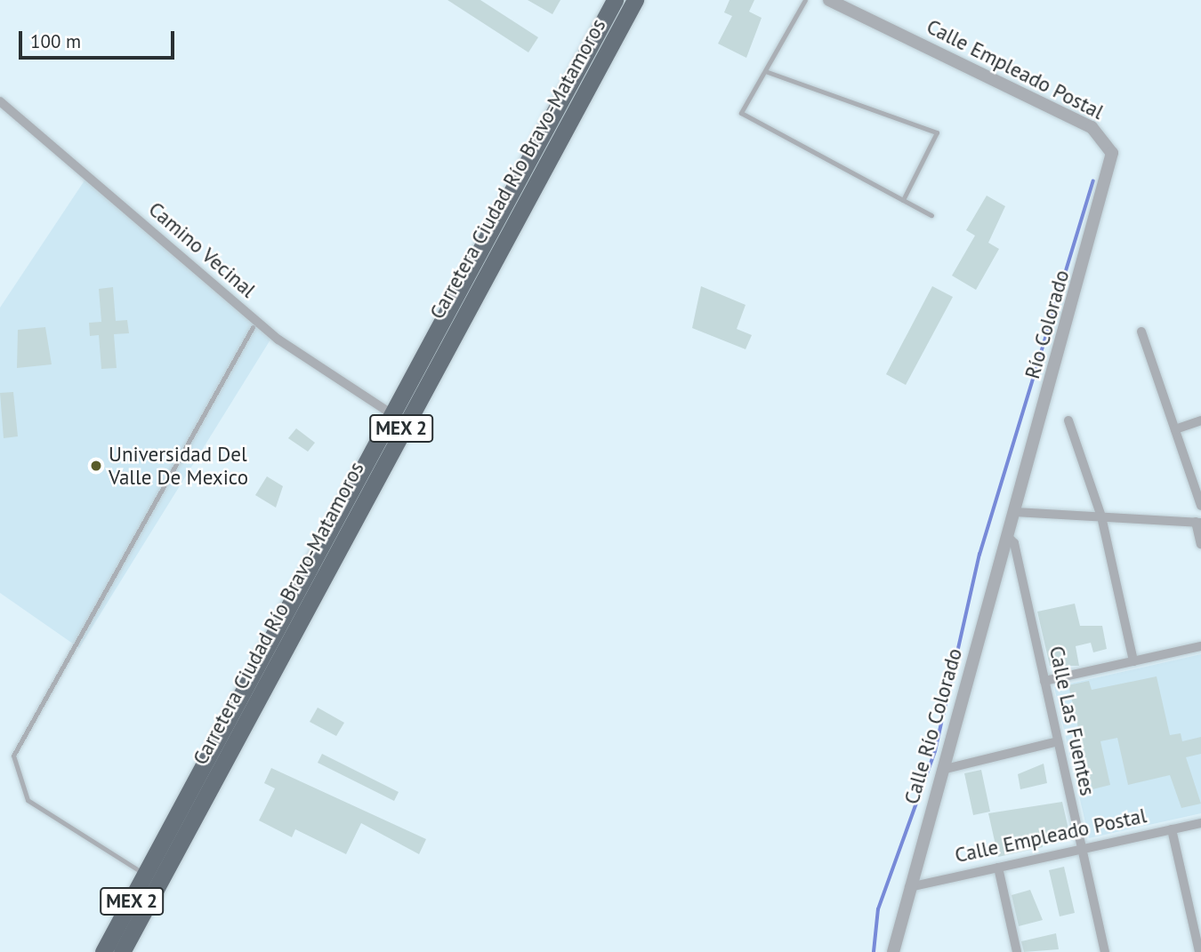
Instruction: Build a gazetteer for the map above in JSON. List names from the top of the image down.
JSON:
{
  "streets": {
    "highway": ["Carretera Ciudad Río Bravo-Matamoros", "MEX 2"],
    "street": [
      "Calle Empleado Postal",
      "Camino Vecinal",
      "Río Colorado",
      "Calle Las Fuentes",
      "Calle Río Colorado"
    ]
  },
  "crossings": [
    ["Calle Empleado Postal", "Río Colorado"],
    ["Calle Empleado Postal", "Calle Las Fuentes"],
    ["Calle Empleado Postal", "Calle Río Colorado"],
    ["Carretera Ciudad Río Bravo-Matamoros", "MEX 2"],
    ["Camino Vecinal", "MEX 2"],
    ["Río Colorado", "Calle Río Colorado"],
    ["Calle Las Fuentes", "Calle Río Colorado"]
  ],
  "places": ["Universidad Del Valle De Mexico"],
  "scale_bar": "100 m"
}
